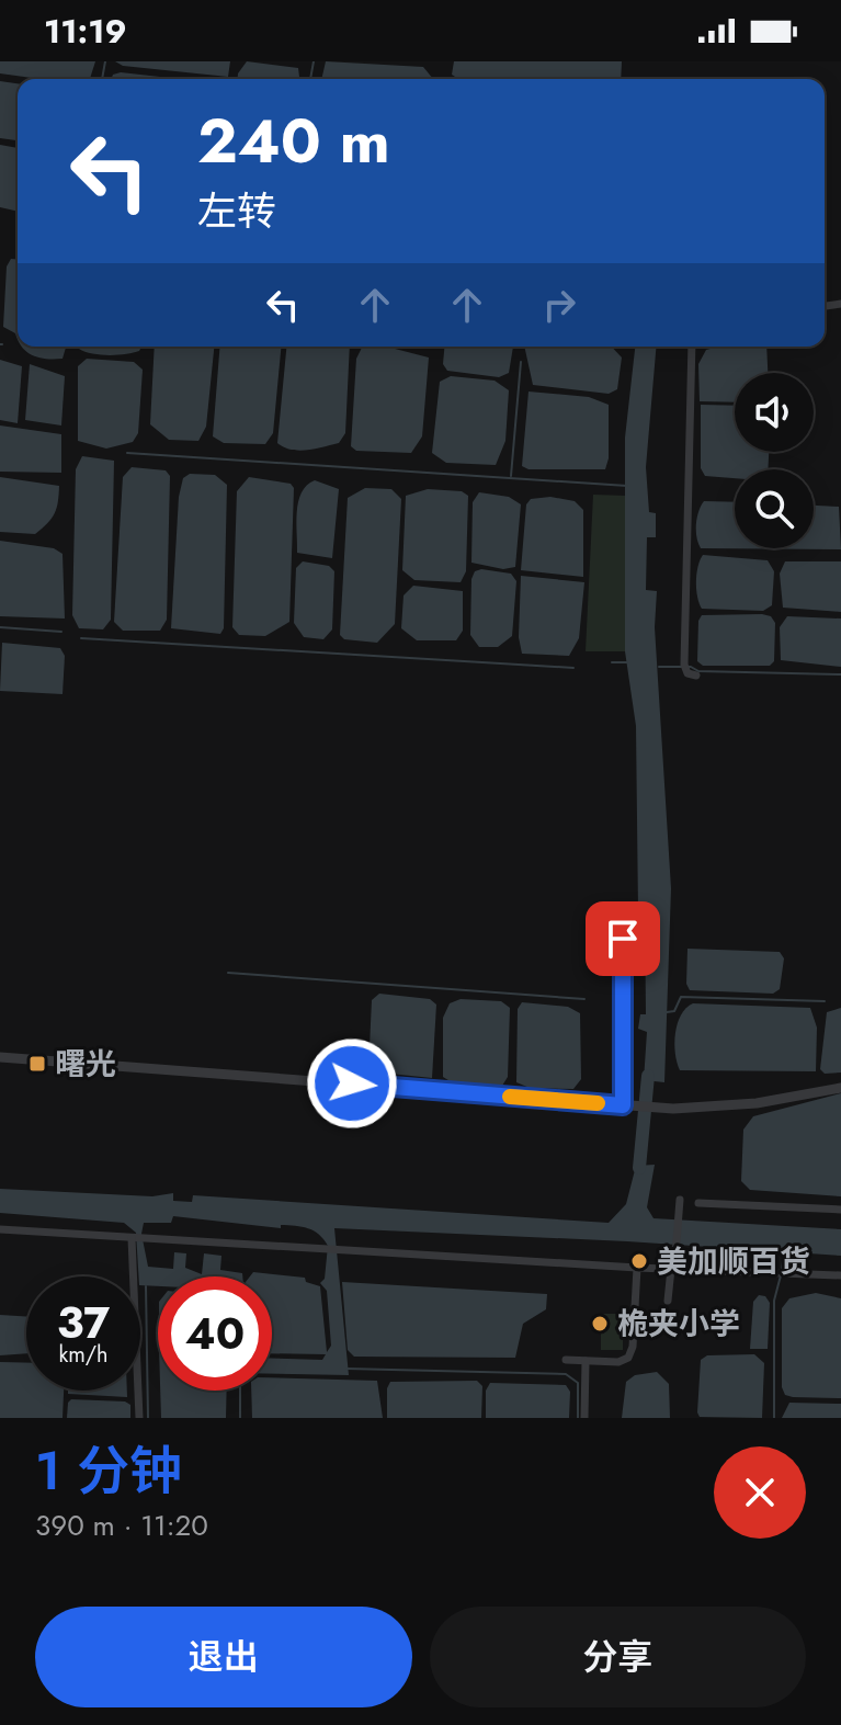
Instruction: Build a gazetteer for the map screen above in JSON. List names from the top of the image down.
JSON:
{
  "places": {
    "transit": ["曙光"],
    "other": ["美加顺百货", "桅夹小学"]
  },
  "page": {
    "status": "11:19",
    "turn": ["240 m", "左转"],
    "speed": "37 km/h",
    "limit": "40",
    "heading": ["1 分钟", "390 m · 11:20"],
    "buttons": ["退出", "分享"]
  }
}
